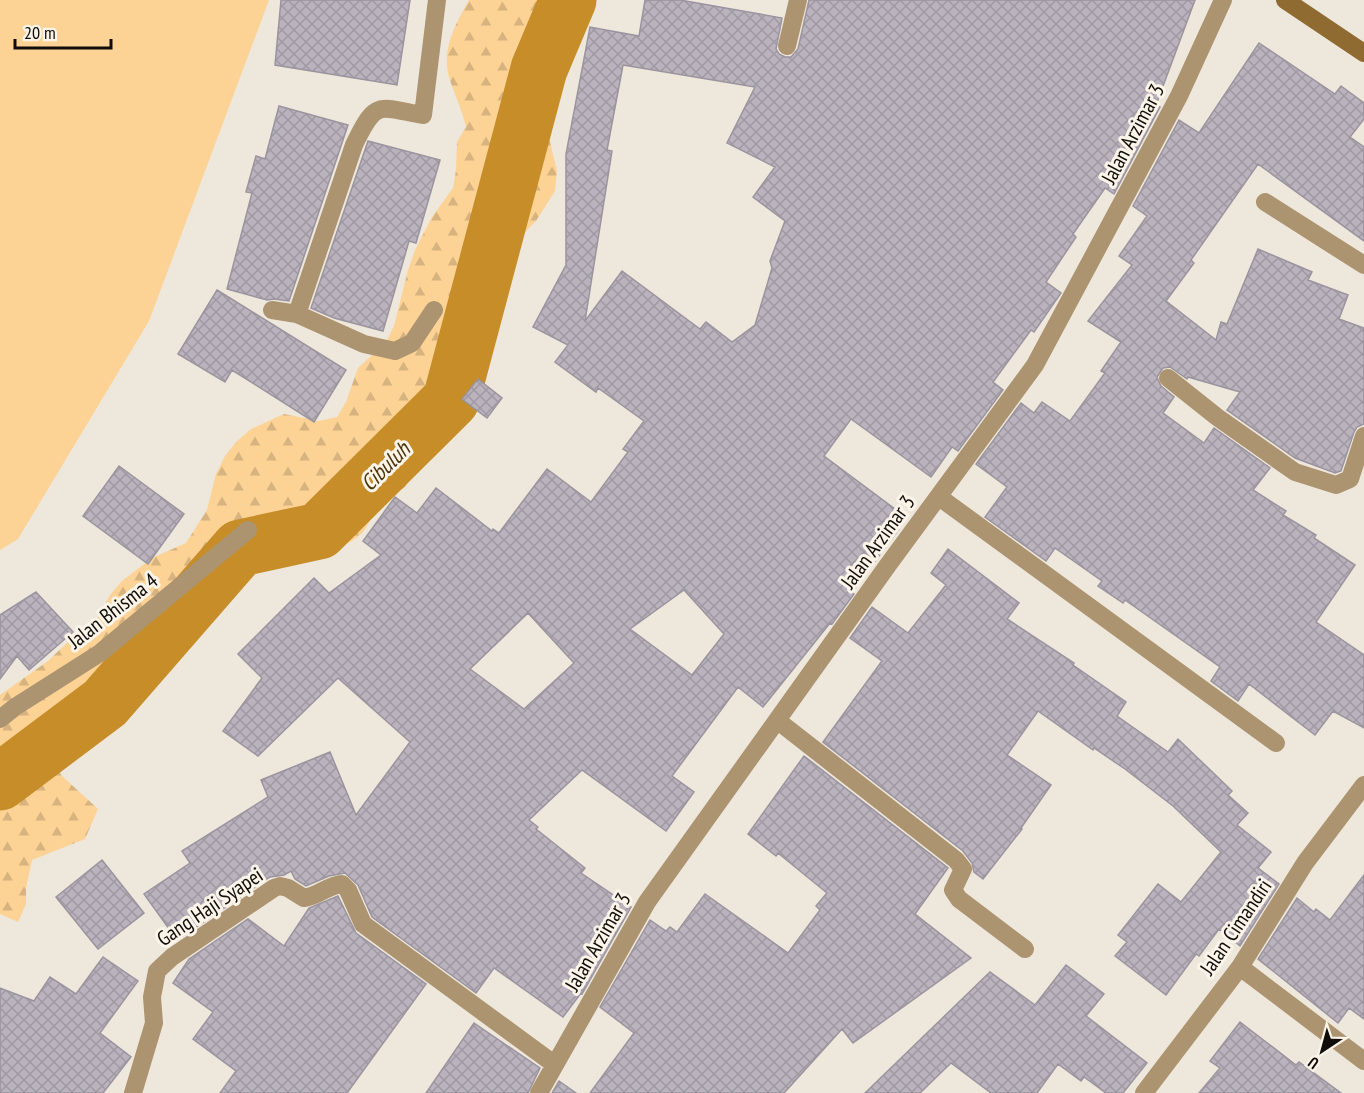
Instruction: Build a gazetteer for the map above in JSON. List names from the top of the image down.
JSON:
{
  "streets": {
    "street": [
      "Jalan Arzimar 3",
      "Jalan Bhisma 4",
      "Gang Haji Syapei",
      "Jalan Cimandiri"
    ]
  },
  "crossings": [
    ["Jalan Arzimar 3", "Gang Haji Syapei"]
  ],
  "water": ["Cibuluh"],
  "scale_bar": "20 m",
  "north": "bottom left"
}
